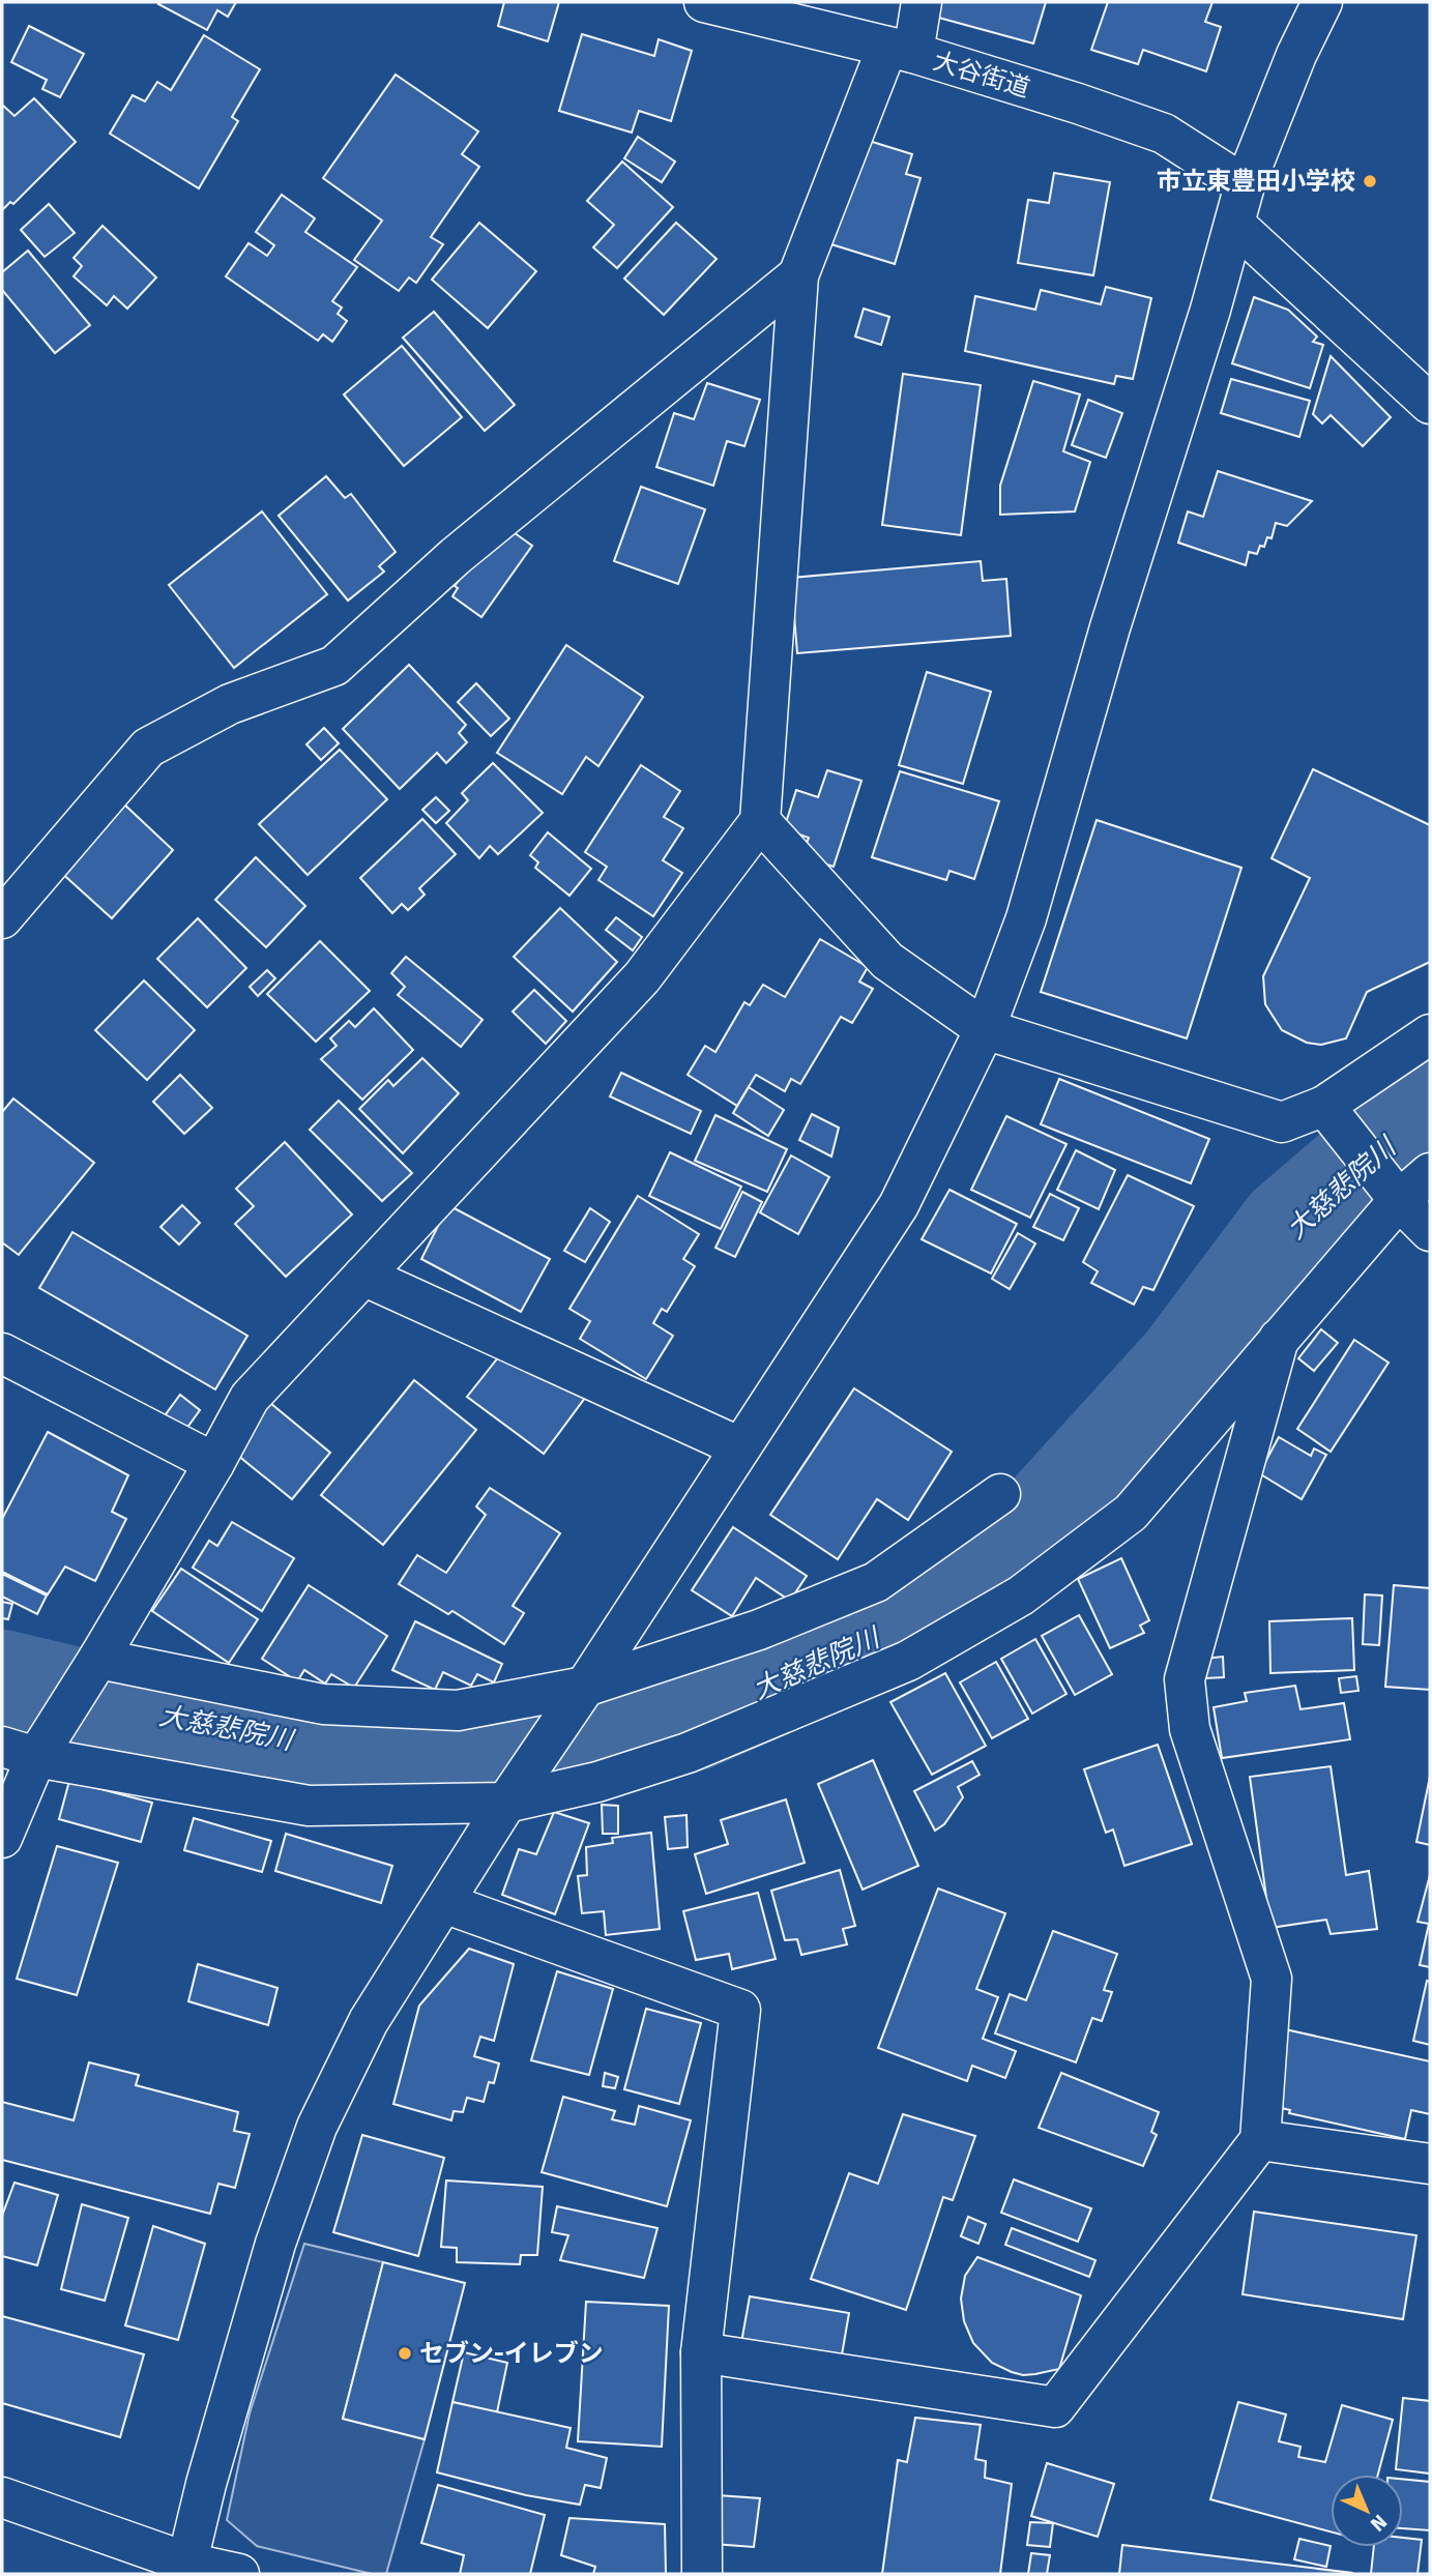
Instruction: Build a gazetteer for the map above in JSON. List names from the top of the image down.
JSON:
{
  "streets": {
    "street": ["大谷街道"]
  },
  "water": ["大慈悲院川"],
  "places": ["市立東豊田小学校", "セブン-イレブン"],
  "north": "bottom right"
}
